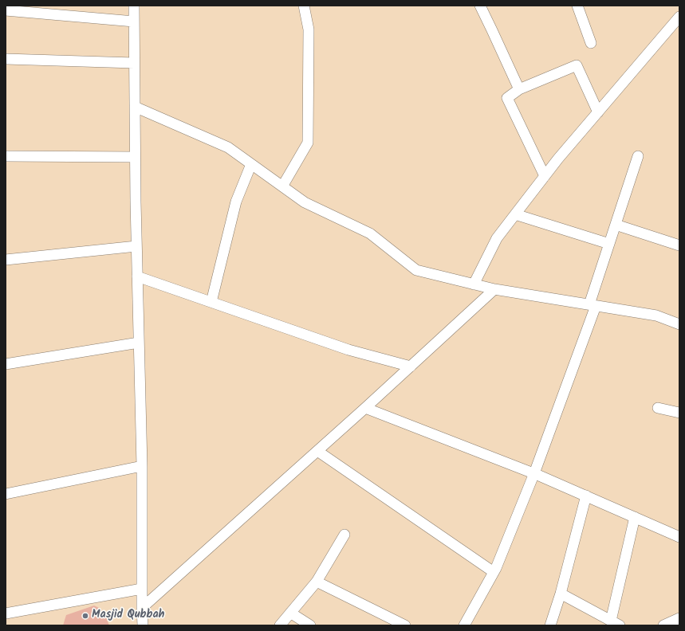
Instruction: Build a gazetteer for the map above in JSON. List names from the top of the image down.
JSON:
{
  "places": ["Masjid Qubbah"]
}
